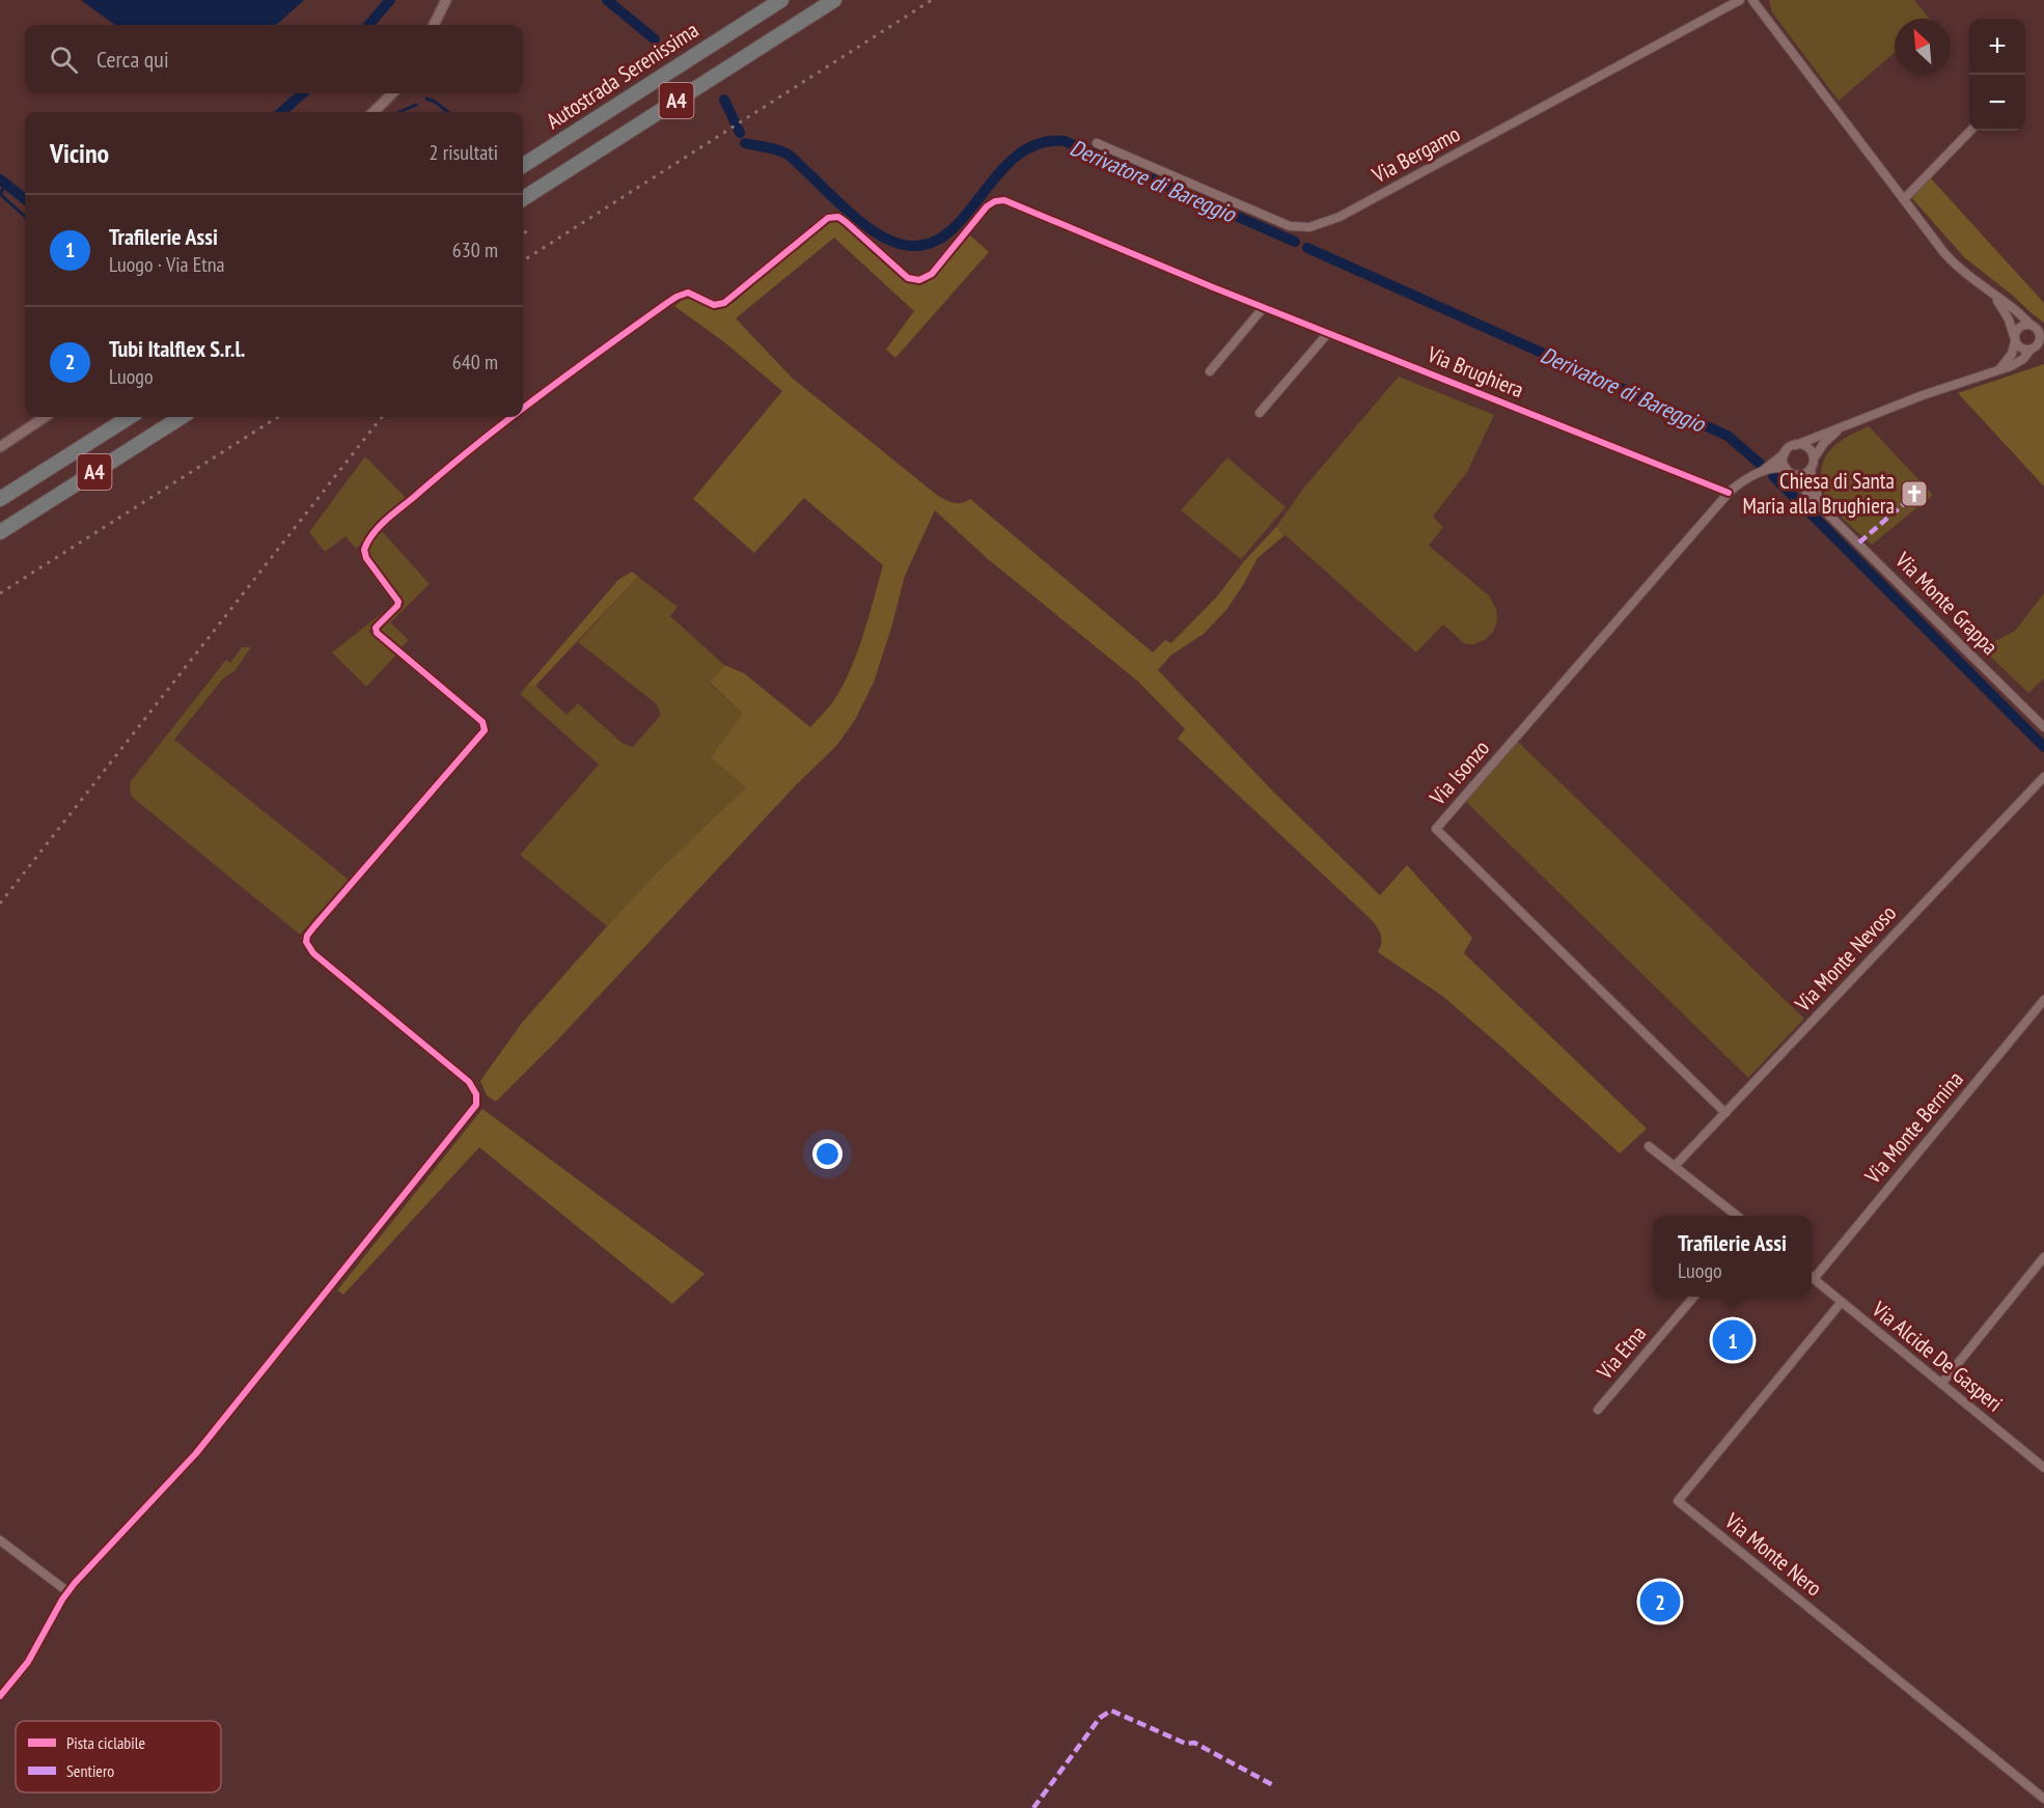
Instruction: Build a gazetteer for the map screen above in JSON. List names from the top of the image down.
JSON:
{
  "streets": {
    "highway": ["Autostrada Serenissima", "A4"],
    "street": [
      "Via Bergamo",
      "Via Brughiera",
      "Via Monte Grappa",
      "Via Isonzo",
      "Via Monte Nevoso",
      "Via Monte Bernina",
      "Via Etna",
      "Via Alcide De Gasperi",
      "Via Monte Nero"
    ]
  },
  "crossings": [
    ["Via Brughiera", "Via Isonzo"],
    ["Via Isonzo", "Via Monte Nevoso"],
    ["Via Alcide De Gasperi", "Via Monte Nero"]
  ],
  "water": ["Derivatore di Bareggio"],
  "places": {
    "church": ["Chiesa di Santa Maria alla Brughiera"]
  },
  "legend": ["Pista ciclabile", "Sentiero"],
  "north": "top left",
  "page": {
    "map_buttons": ["+", "−"],
    "search": "Cerca qui",
    "heading": ["Vicino", "2 risultati"],
    "list": [
      {
        "mark": "1",
        "name": "Trafilerie Assi",
        "note": "Luogo · Via Etna",
        "value": "630 m"
      },
      {
        "mark": "2",
        "name": "Tubi Italflex S.r.l.",
        "note": "Luogo",
        "value": "640 m"
      }
    ],
    "popup": ["Trafilerie Assi", "Luogo"],
    "pins": ["1", "2"]
  }
}
